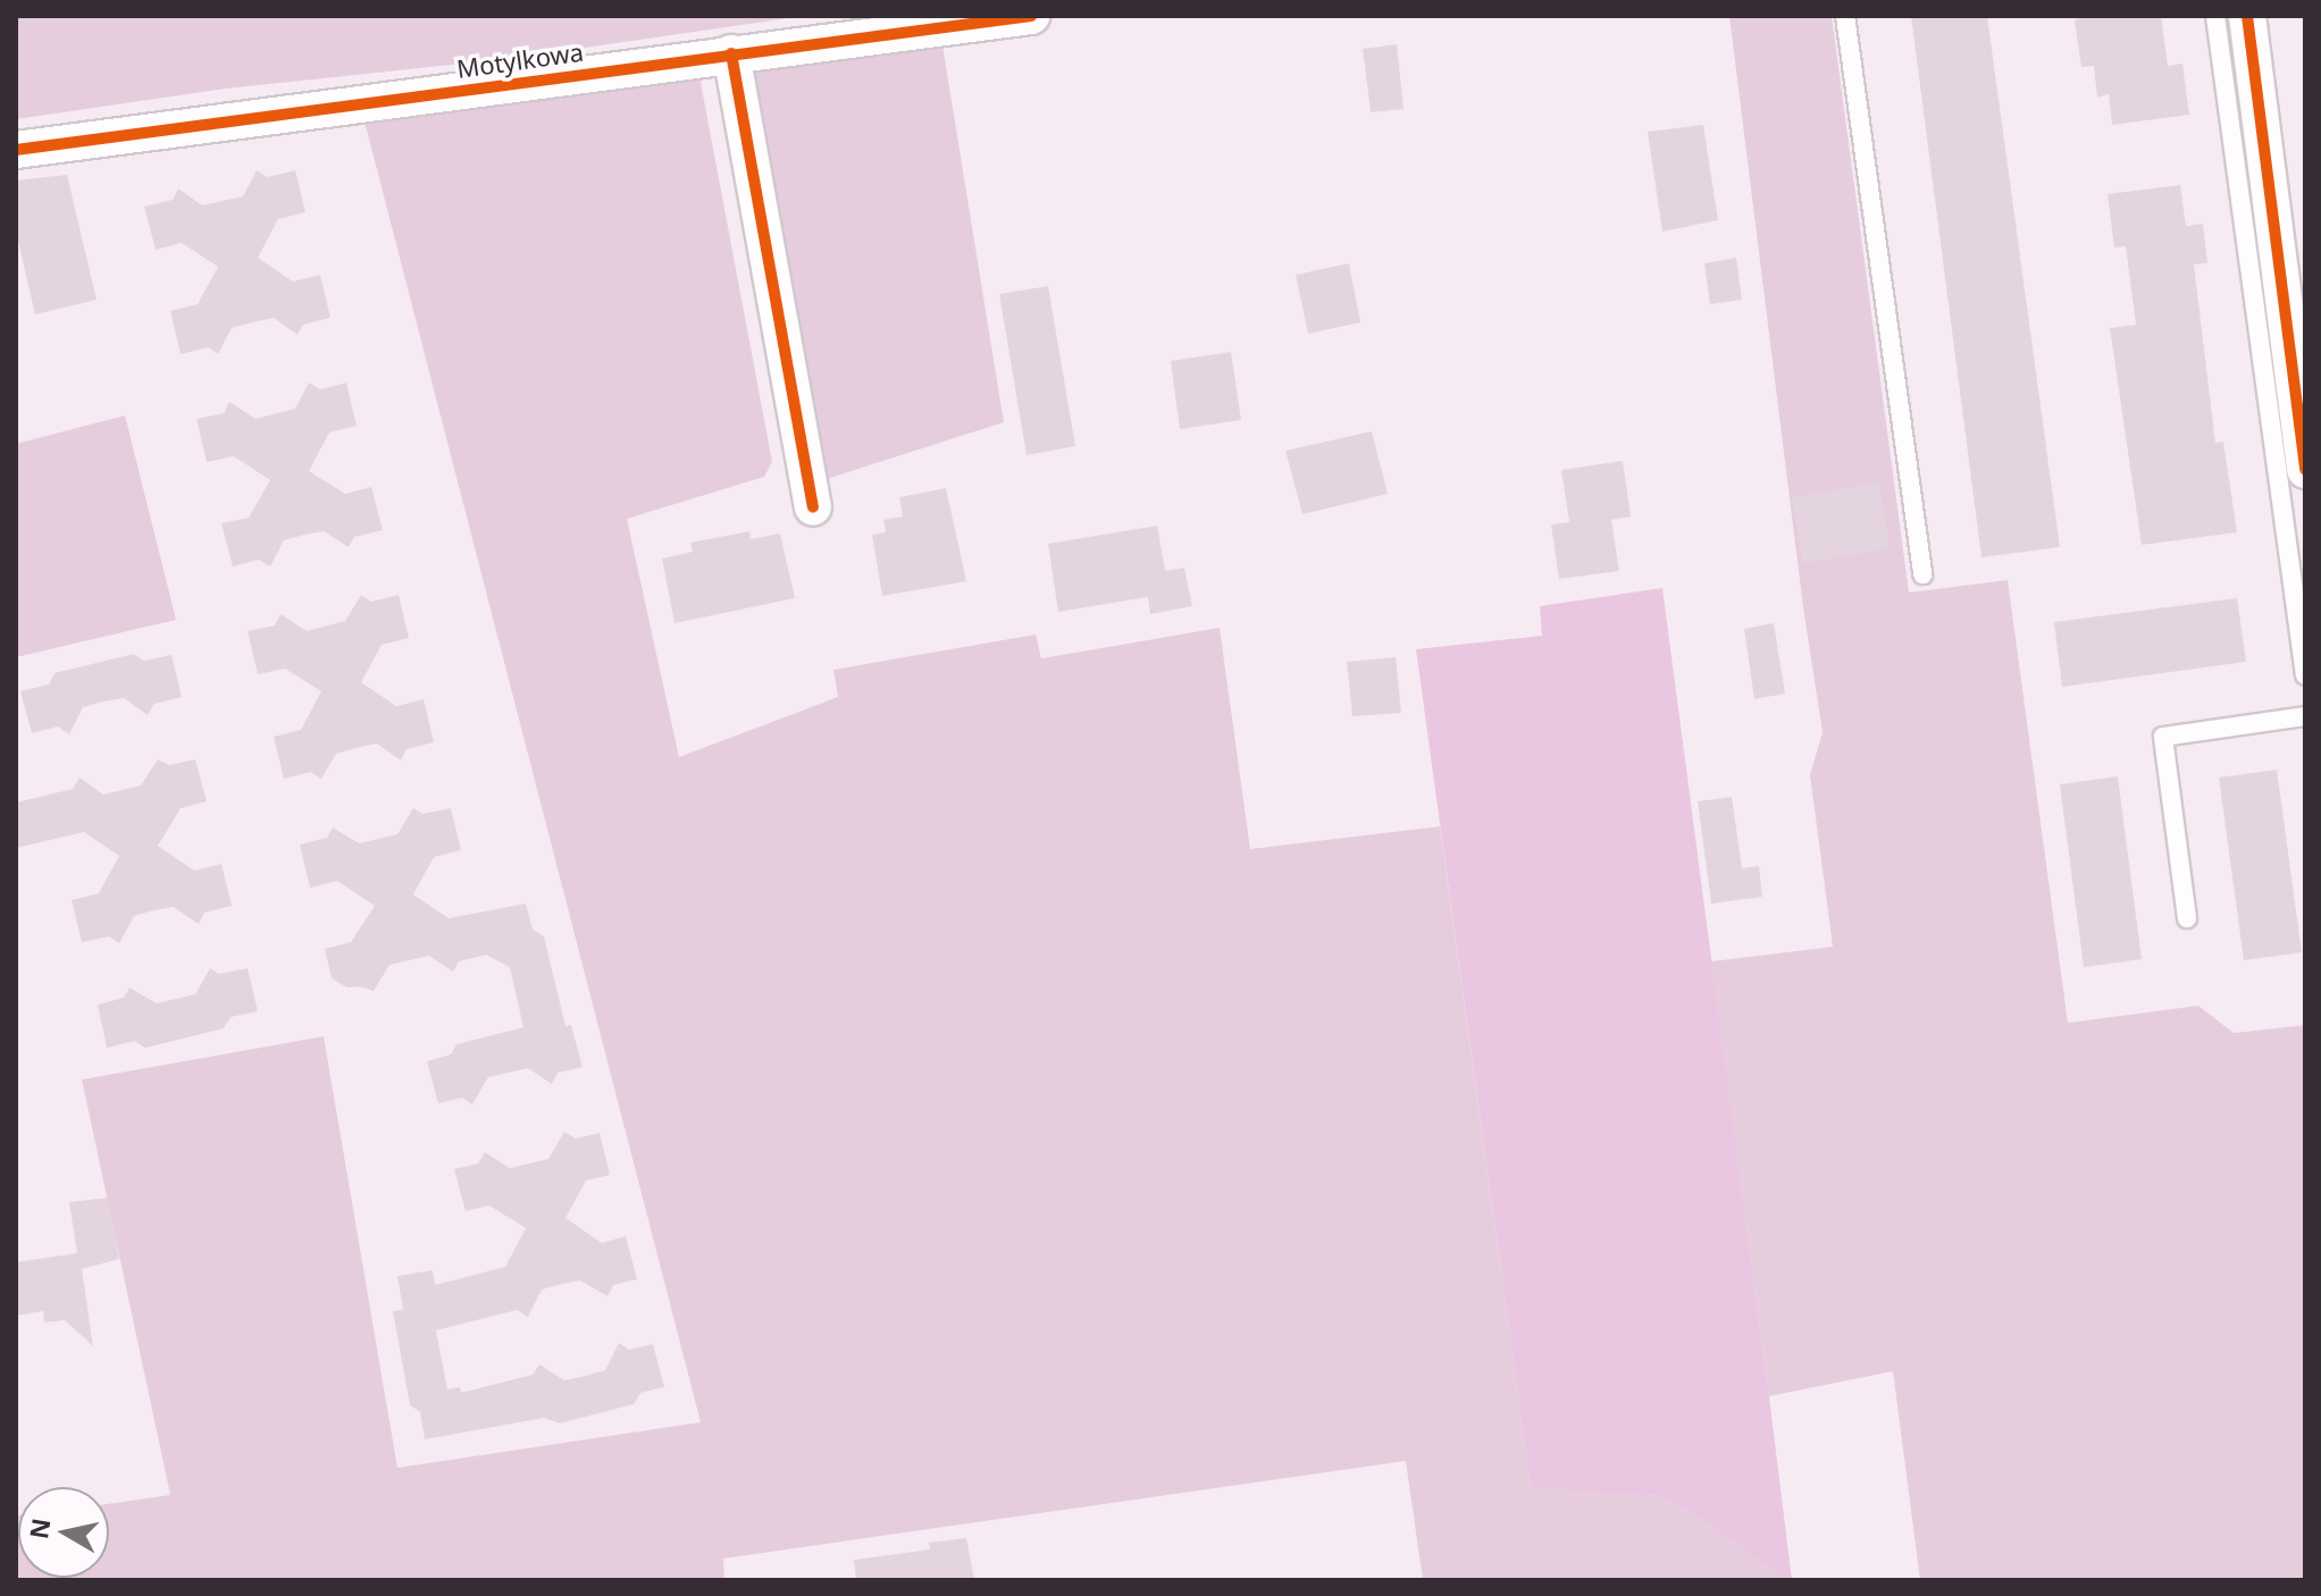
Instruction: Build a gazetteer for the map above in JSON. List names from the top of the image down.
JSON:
{
  "streets": {
    "street": ["Motylkowa"]
  },
  "north": "left"
}
